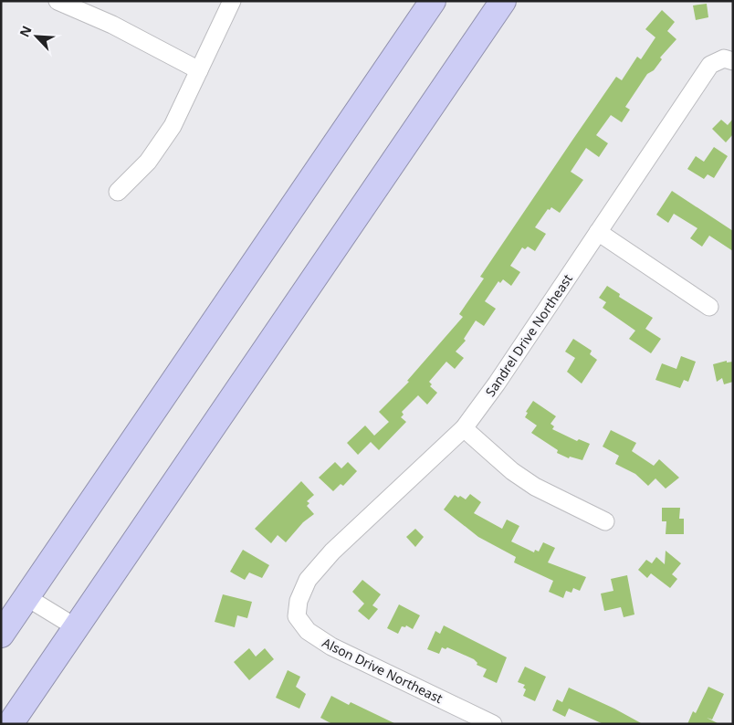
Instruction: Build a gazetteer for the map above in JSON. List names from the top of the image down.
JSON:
{
  "streets": {
    "street": ["Sandrel Drive Northeast", "Alson Drive Northeast"]
  },
  "crossings": [
    ["Sandrel Drive Northeast", "Alson Drive Northeast"]
  ],
  "north": "top left"
}
